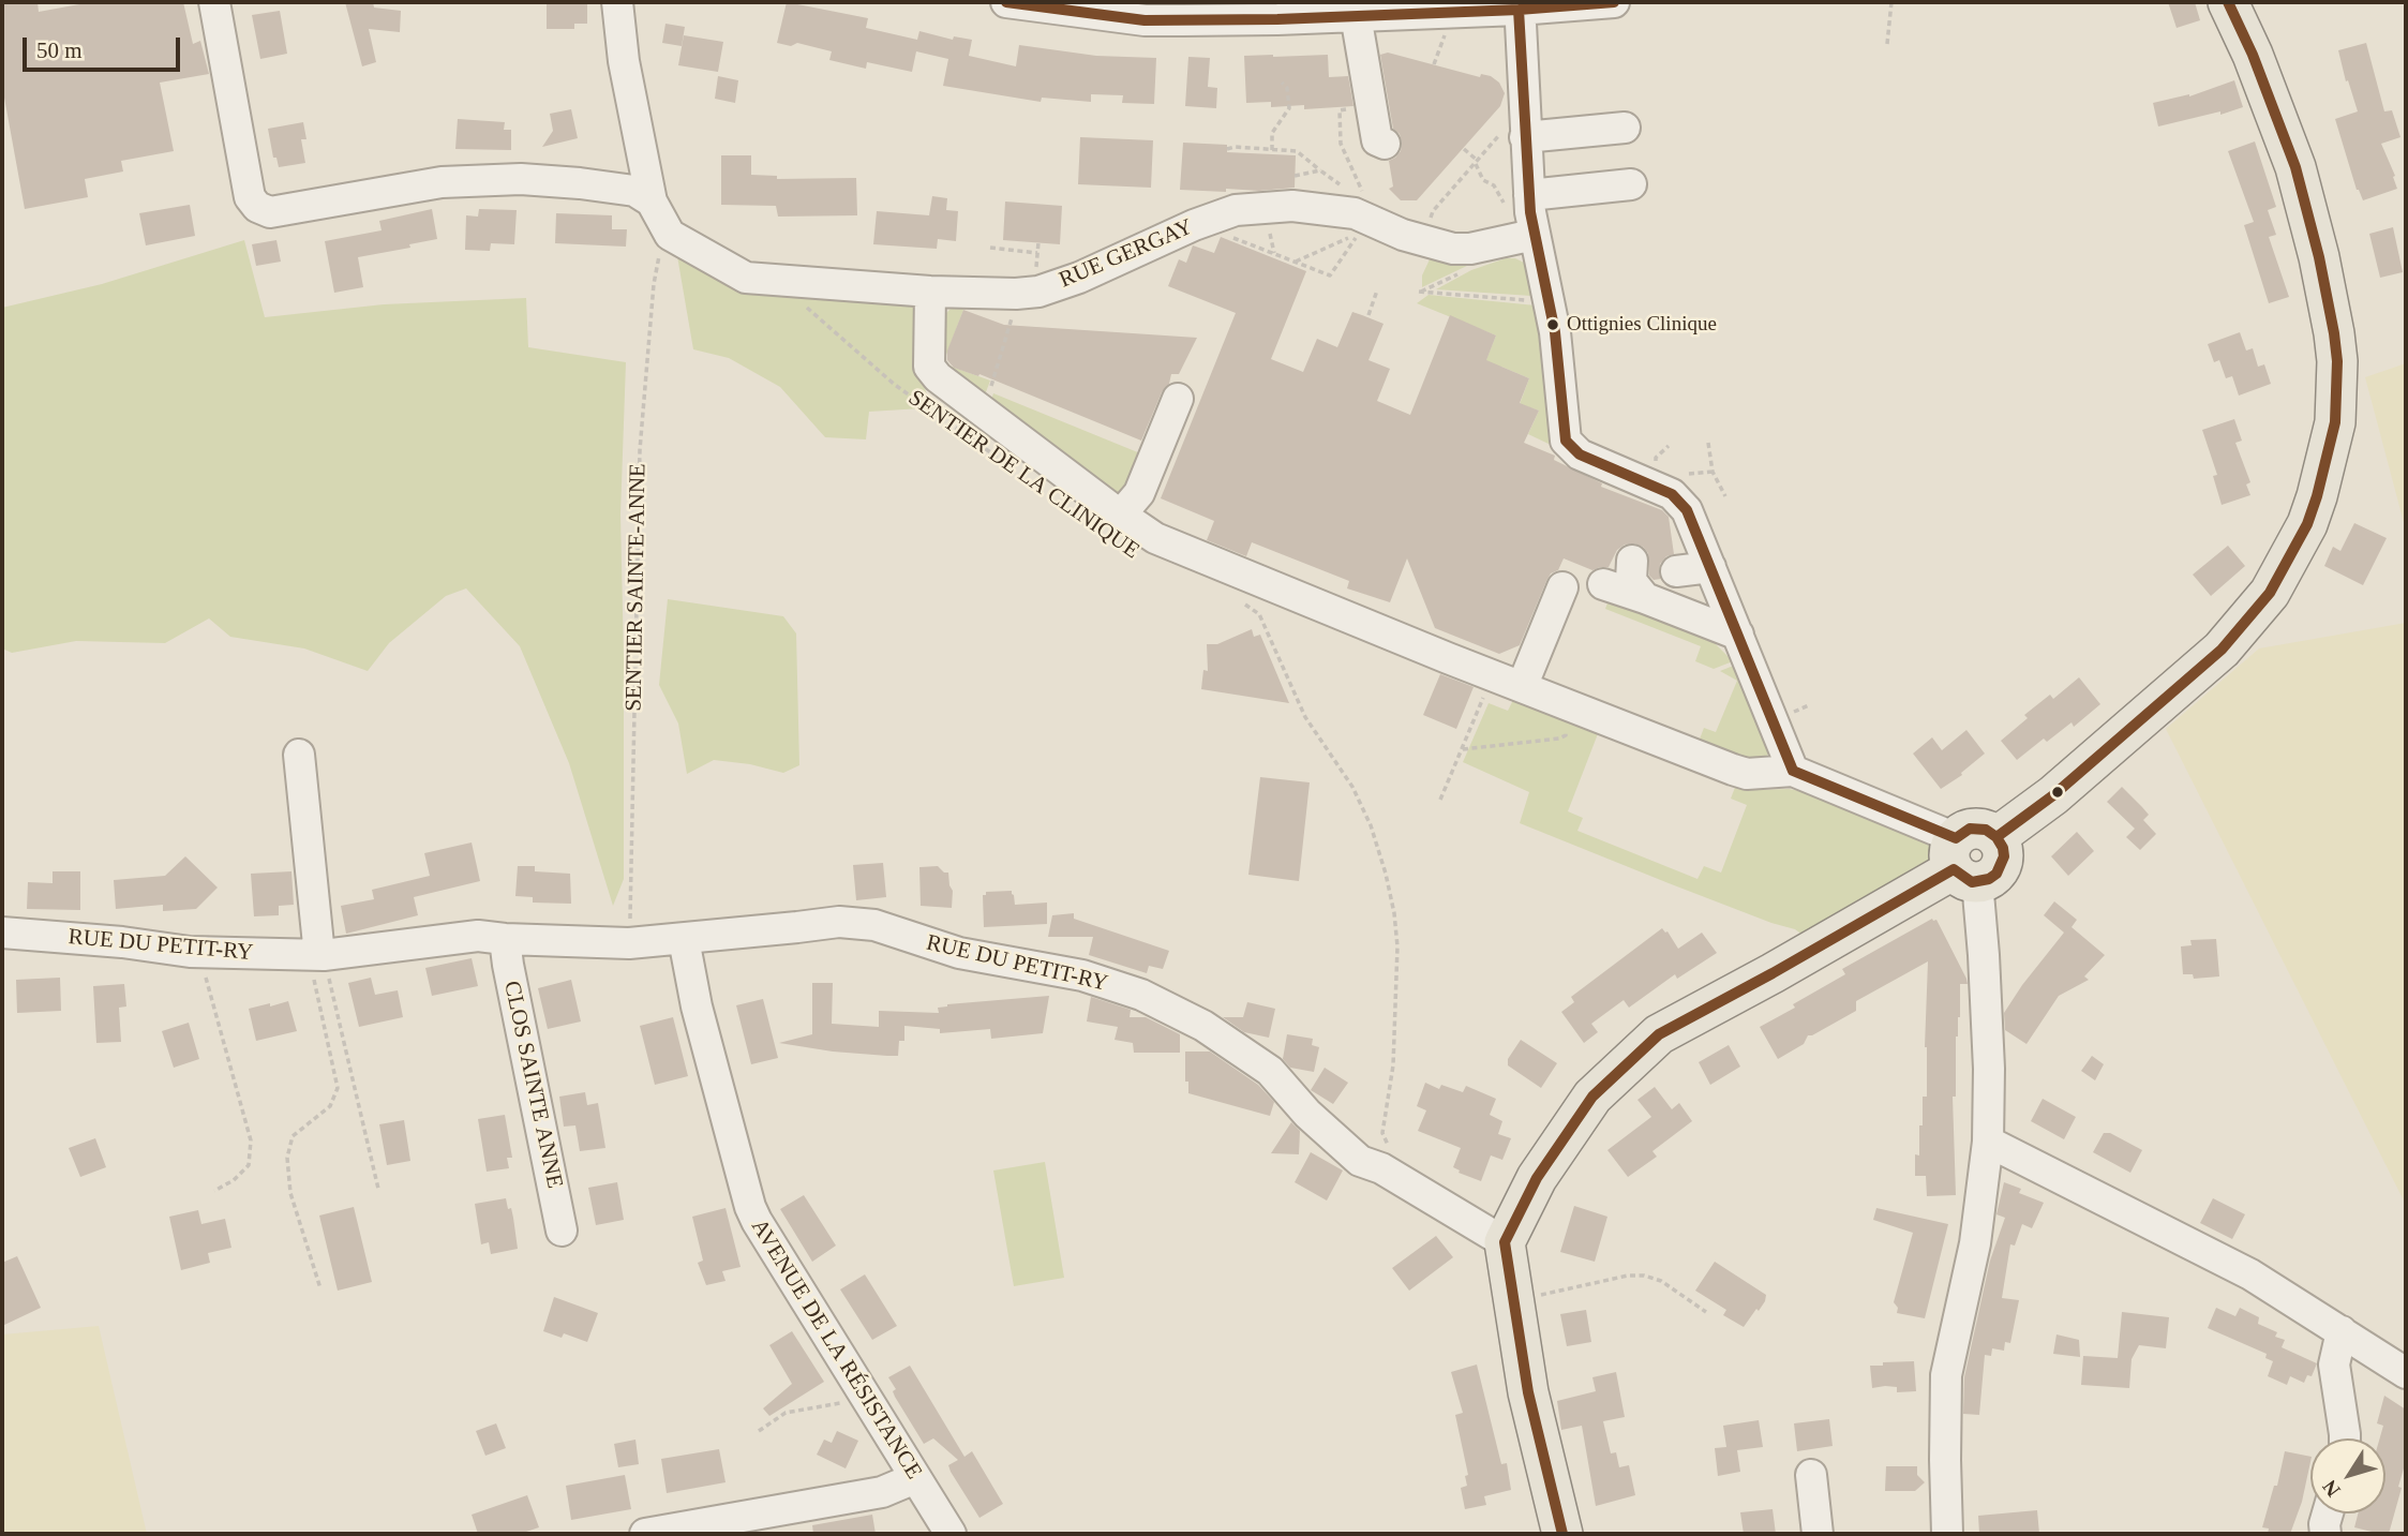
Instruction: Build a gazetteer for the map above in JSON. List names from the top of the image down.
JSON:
{
  "streets": {
    "street": [
      "RUE GERGAY",
      "RUE DU PETIT-RY",
      "CLOS SAINTE ANNE",
      "AVENUE DE LA RÉSISTANCE"
    ],
    "path": ["SENTIER DE LA CLINIQUE", "SENTIER SAINTE-ANNE"]
  },
  "crossings": [
    ["RUE GERGAY", "SENTIER DE LA CLINIQUE"],
    ["RUE GERGAY", "SENTIER SAINTE-ANNE"],
    ["SENTIER SAINTE-ANNE", "RUE DU PETIT-RY"],
    ["RUE DU PETIT-RY", "CLOS SAINTE ANNE"],
    ["RUE DU PETIT-RY", "AVENUE DE LA RÉSISTANCE"]
  ],
  "places": ["Ottignies Clinique"],
  "scale_bar": "50 m",
  "north": "bottom left"
}
